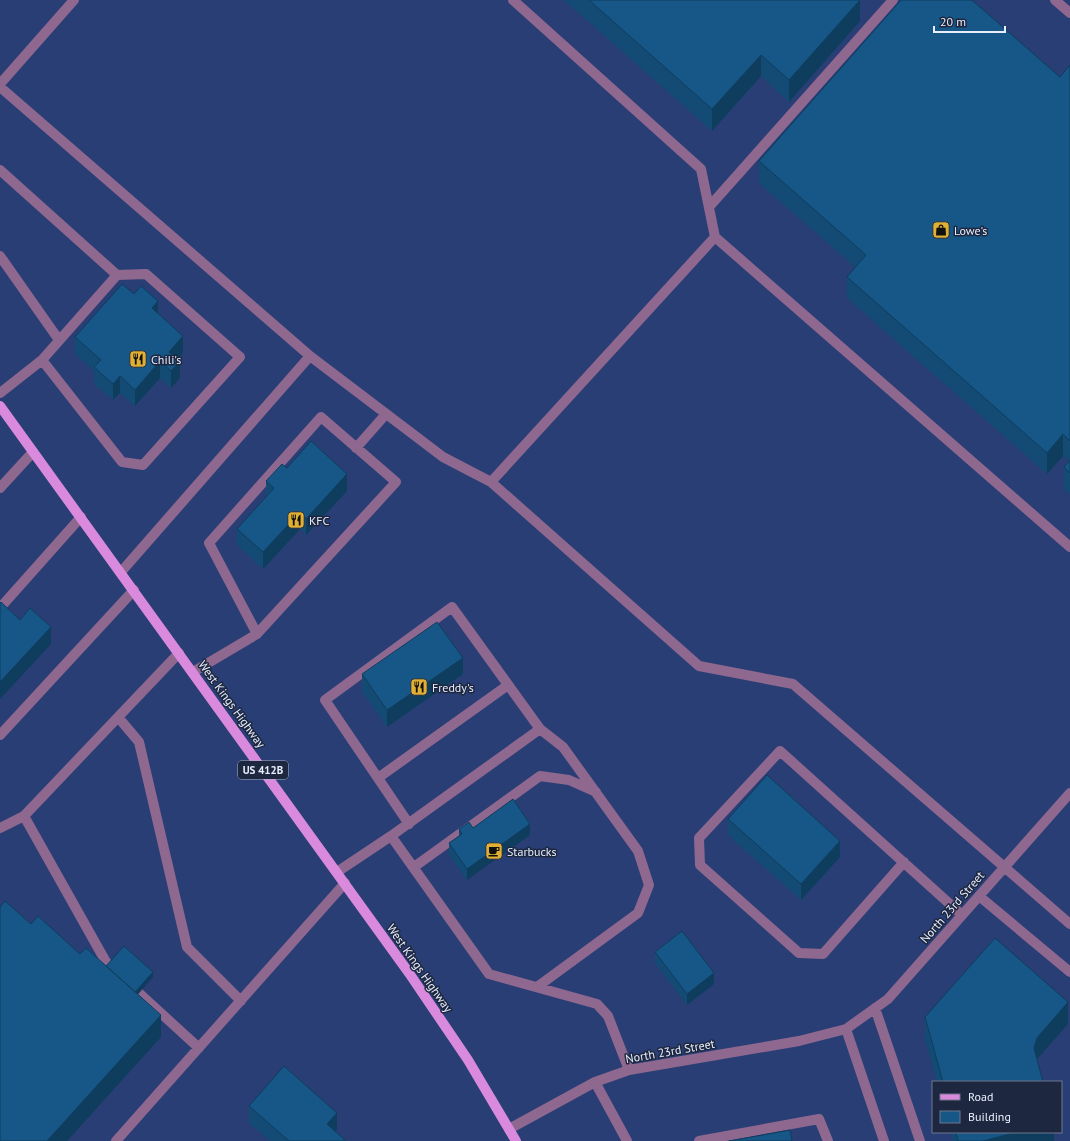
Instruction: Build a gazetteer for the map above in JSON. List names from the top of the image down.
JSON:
{
  "streets": {
    "main road": ["West Kings Highway", "US 412B"],
    "street": ["North 23rd Street"]
  },
  "crossings": [
    ["West Kings Highway", "North 23rd Street"]
  ],
  "places": {
    "shop": ["Lowe's"],
    "restaurant": ["Chili's", "KFC", "Freddy's"],
    "cafe": ["Starbucks"]
  },
  "legend": ["Road", "Building"],
  "scale_bar": "20 m"
}
